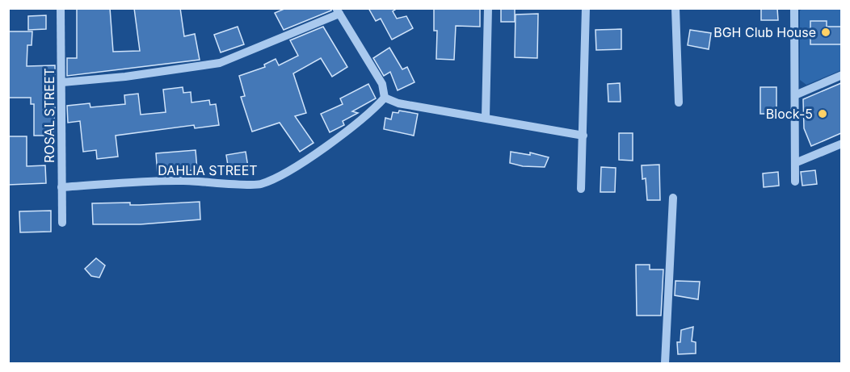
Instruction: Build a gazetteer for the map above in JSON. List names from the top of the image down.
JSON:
{
  "streets": {
    "street": ["ROSAL STREET", "DAHLIA STREET"]
  },
  "crossings": [
    ["ROSAL STREET", "DAHLIA STREET"]
  ],
  "places": ["BGH Club House", "Block-5"]
}
